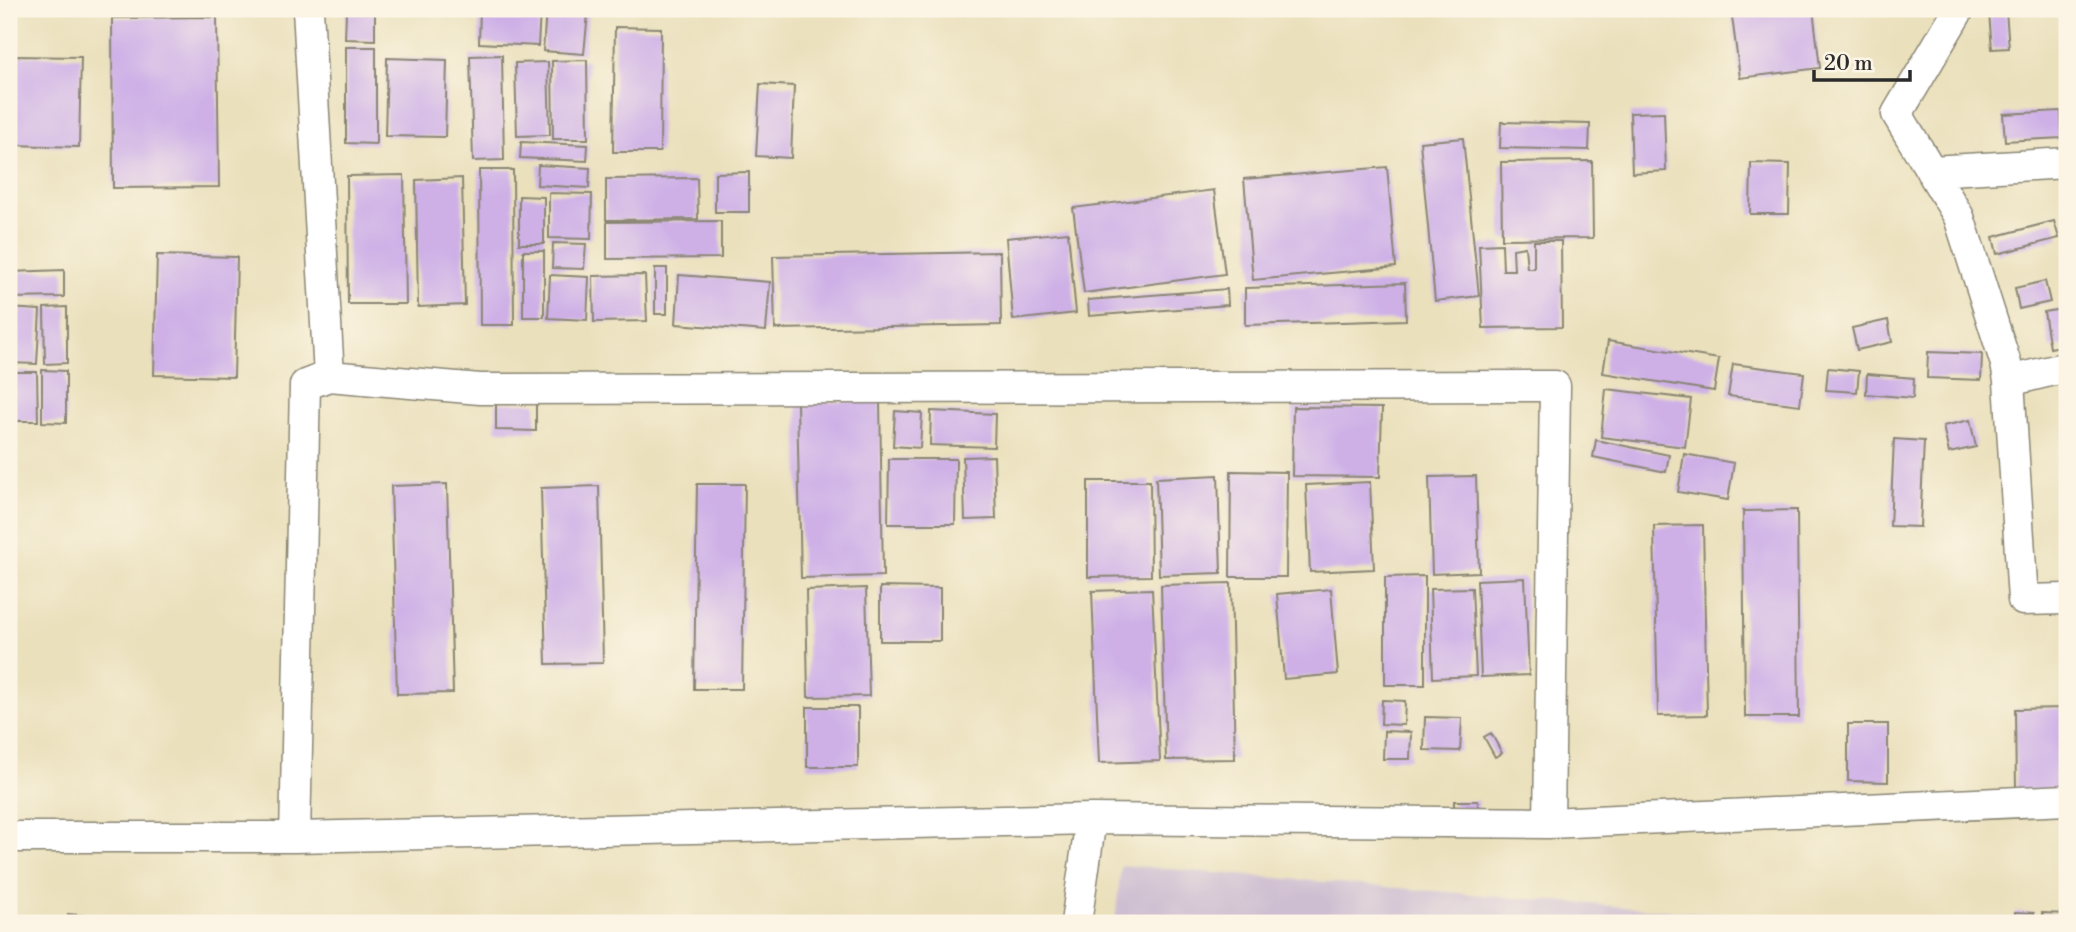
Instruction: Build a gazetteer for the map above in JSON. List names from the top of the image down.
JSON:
{
  "scale_bar": "20 m"
}
